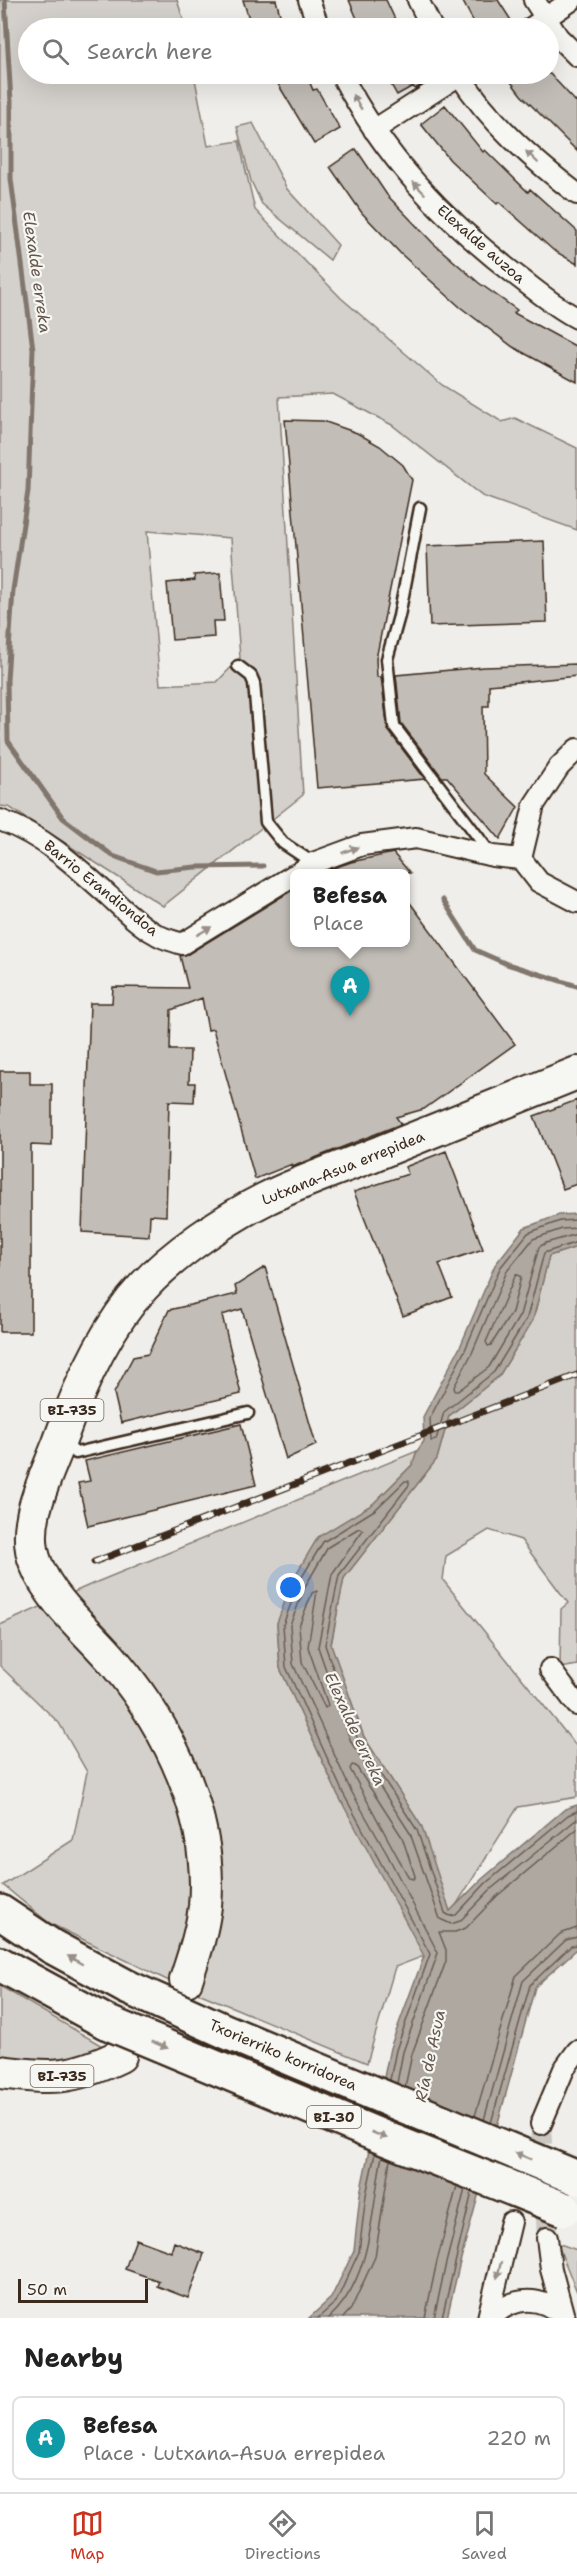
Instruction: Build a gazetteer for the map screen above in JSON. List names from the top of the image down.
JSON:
{
  "streets": {
    "highway": ["Txorierriko korridorea", "BI-30"],
    "main road": ["Lutxana-Asua errepidea", "BI-735"],
    "street": ["Elexalde auzoa", "Barrio Erandiondoa"]
  },
  "one_way": ["Barrio Erandiondoa"],
  "water": ["Elexalde erreka", "Ría de Asua"],
  "scale_bar": "50 m",
  "page": {
    "search": "Search here",
    "popup": ["Befesa", "Place"],
    "pins": "A",
    "scale": "50 m",
    "heading": "Nearby",
    "list": [
      {
        "mark": "A",
        "name": "Befesa",
        "note": "Place · Lutxana-Asua errepidea",
        "value": "220 m"
      }
    ],
    "nav": ["Map", "Directions", "Saved"]
  }
}
